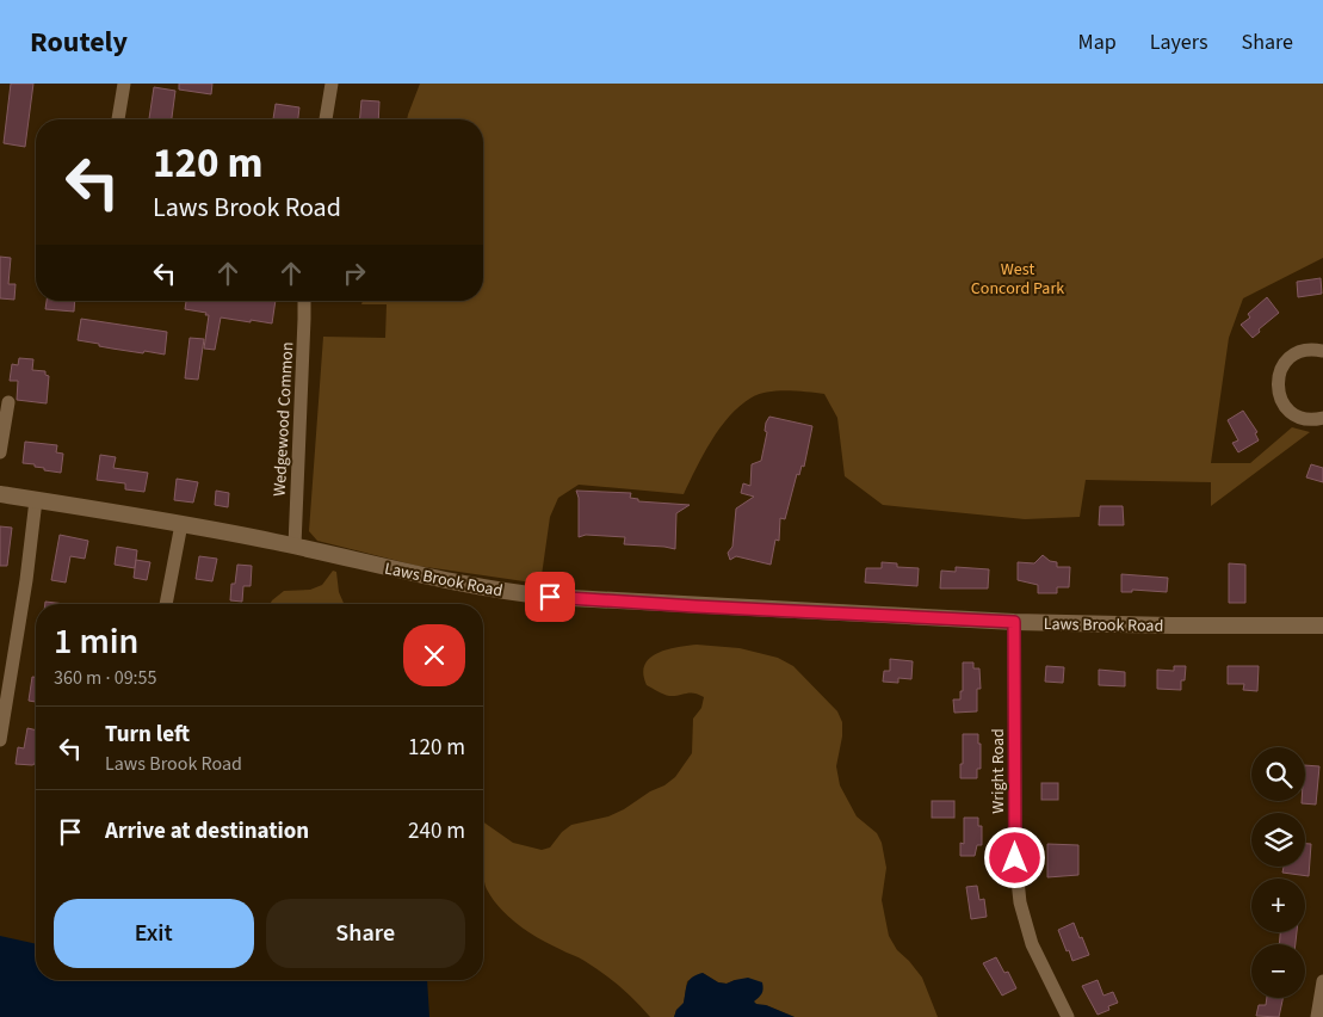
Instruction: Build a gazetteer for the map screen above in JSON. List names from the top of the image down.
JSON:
{
  "streets": {
    "street": ["Wedgewood Common", "Laws Brook Road", "Wright Road"]
  },
  "crossings": [
    ["Wedgewood Common", "Laws Brook Road"],
    ["Laws Brook Road", "Wright Road"]
  ],
  "parks": ["West Concord Park"],
  "page": {
    "header": "Routely",
    "nav": ["Map", "Layers", "Share"],
    "turn": ["120 m", "Laws Brook Road"],
    "heading": ["1 min", "360 m · 09:55"],
    "list": [
      {
        "name": "Turn left",
        "note": "Laws Brook Road",
        "value": "120 m"
      },
      {
        "name": "Arrive at destination",
        "value": "240 m"
      }
    ],
    "map_buttons": ["+", "−"],
    "buttons": ["Exit", "Share"]
  }
}
